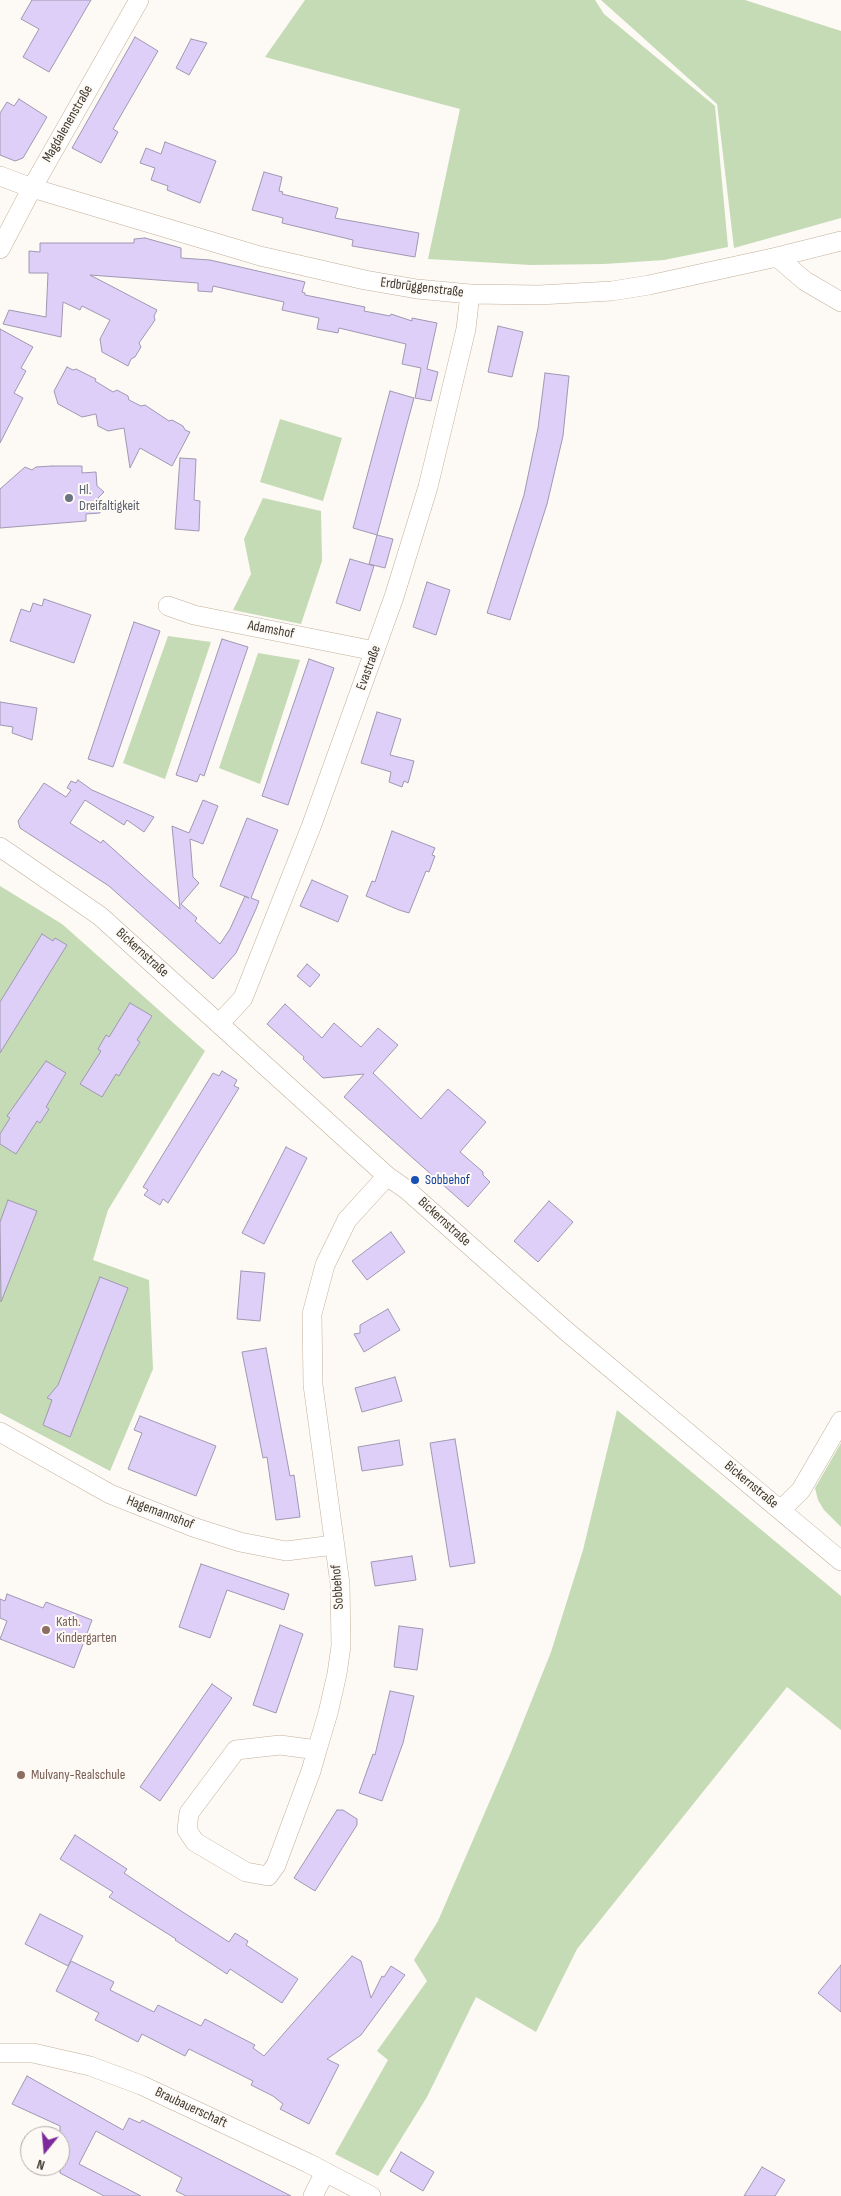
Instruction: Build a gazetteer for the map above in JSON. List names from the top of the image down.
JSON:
{
  "streets": {
    "street": [
      "Magdalenenstraße",
      "Erdbrüggenstraße",
      "Adamshof",
      "Evastraße",
      "Bickernstraße",
      "Hagemannshof",
      "Sobbehof",
      "Braubauerschaft"
    ]
  },
  "crossings": [
    ["Magdalenenstraße", "Erdbrüggenstraße"],
    ["Erdbrüggenstraße", "Evastraße"],
    ["Adamshof", "Evastraße"],
    ["Evastraße", "Bickernstraße"],
    ["Bickernstraße", "Sobbehof"],
    ["Hagemannshof", "Sobbehof"]
  ],
  "places": [
    "Hl. Dreifaltigkeit",
    "Sobbehof",
    "Kath. Kindergarten",
    "Mulvany-Realschule"
  ],
  "north": "bottom"
}
